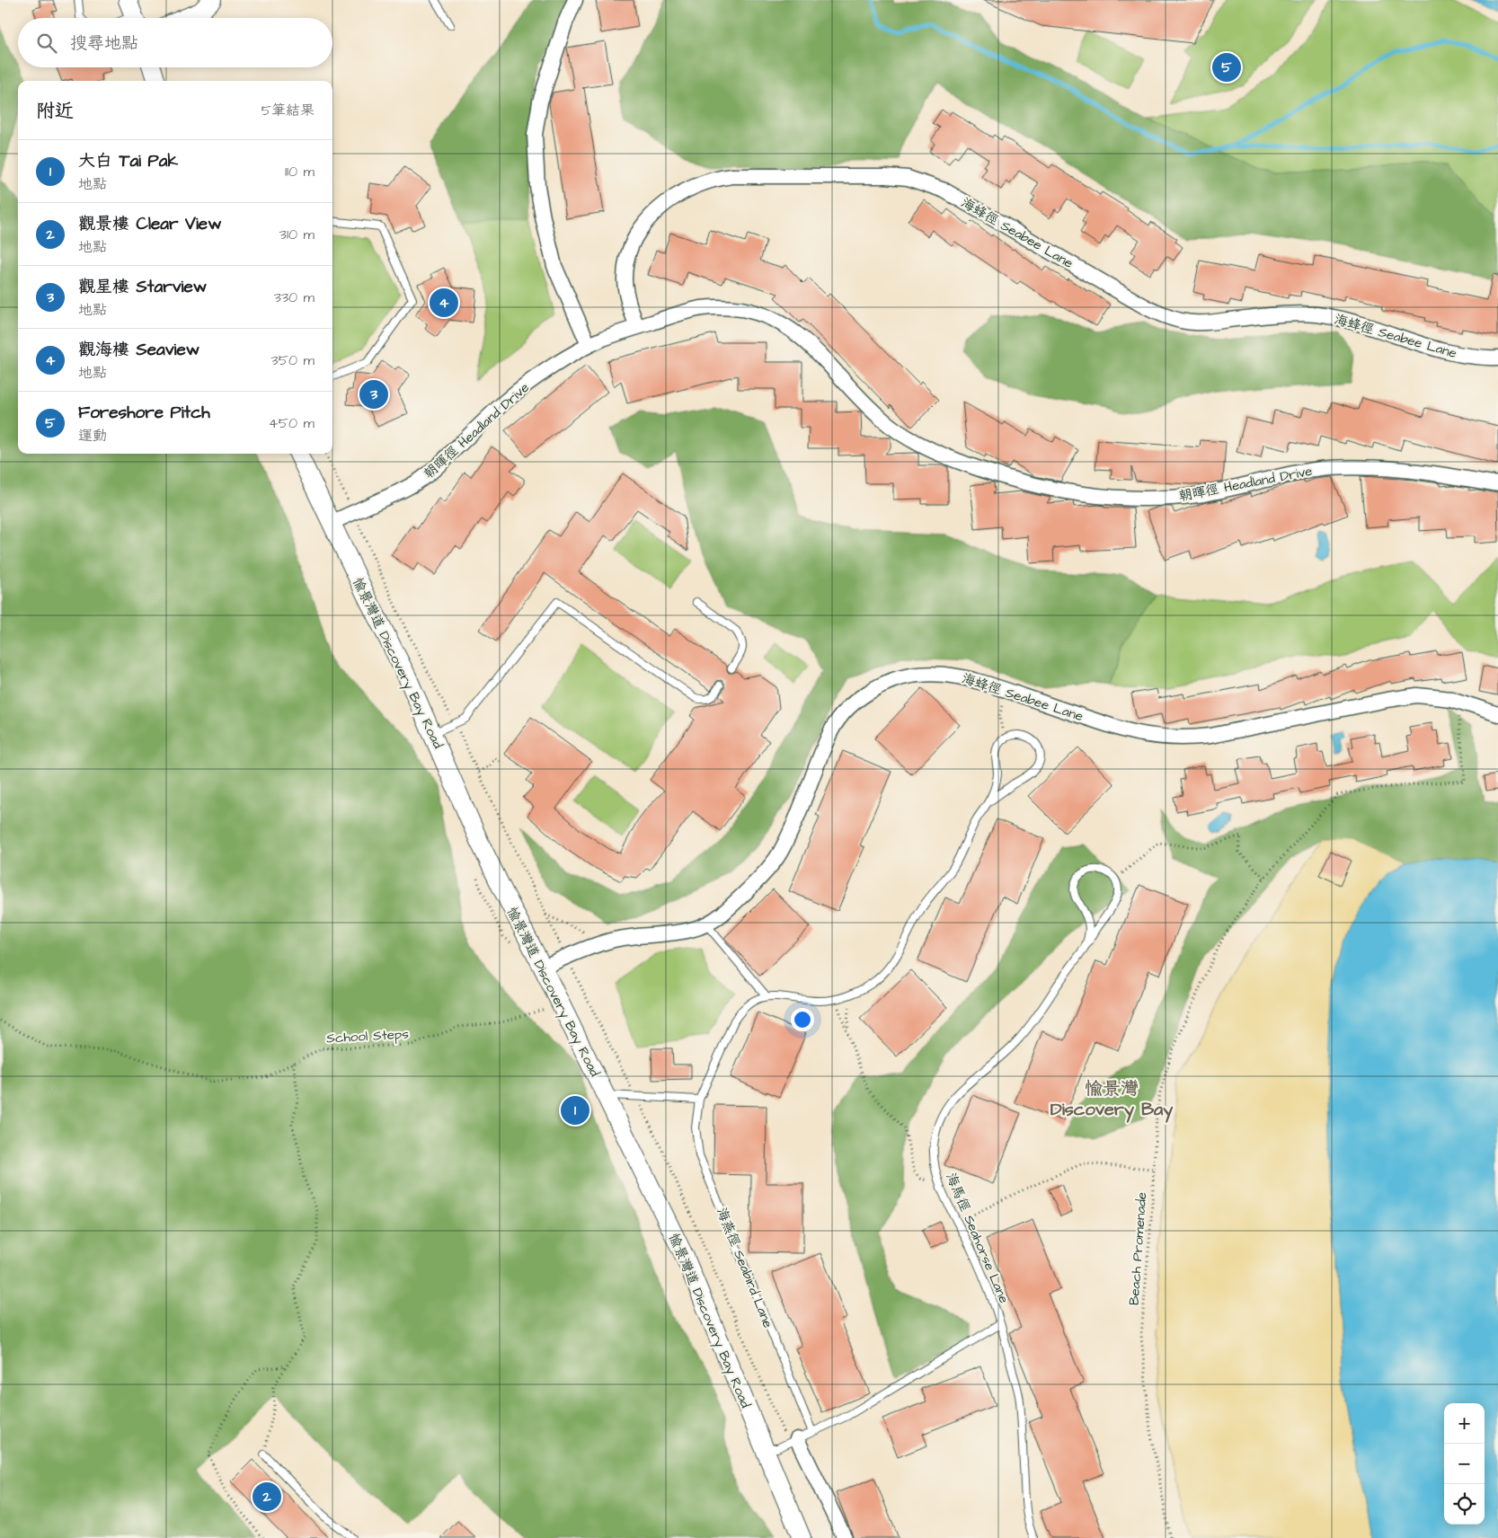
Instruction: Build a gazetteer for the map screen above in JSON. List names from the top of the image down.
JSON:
{
  "streets": {
    "street": ["海蜂徑 Seabee Lane", "朝暉徑 Headland Drive", "愉景灣道 Discovery Bay Road"],
    "lane": ["海馬徑 Seahorse Lane", "海燕徑 Seabird Lane"],
    "path": ["School Steps", "Beach Promenade"]
  },
  "crossings": [
    ["海蜂徑 Seabee Lane", "朝暉徑 Headland Drive"],
    ["海蜂徑 Seabee Lane", "愉景灣道 Discovery Bay Road"],
    ["海蜂徑 Seabee Lane", "Beach Promenade"],
    ["朝暉徑 Headland Drive", "愉景灣道 Discovery Bay Road"]
  ],
  "districts": ["愉景灣 Discovery Bay"],
  "page": {
    "search": "搜尋地點",
    "pins": [
      "5",
      "4",
      "3",
      "1",
      "2"
    ],
    "heading": ["附近", "5筆結果"],
    "list": [
      {
        "mark": "1",
        "name": "大白 Tai Pak",
        "note": "地點",
        "value": "110 m"
      },
      {
        "mark": "2",
        "name": "觀景樓 Clear View",
        "note": "地點",
        "value": "310 m"
      },
      {
        "mark": "3",
        "name": "觀星樓 Starview",
        "note": "地點",
        "value": "330 m"
      },
      {
        "mark": "4",
        "name": "觀海樓 Seaview",
        "note": "地點",
        "value": "350 m"
      },
      {
        "mark": "5",
        "name": "Foreshore Pitch",
        "note": "運動",
        "value": "450 m"
      }
    ],
    "map_buttons": ["+", "−"]
  }
}
